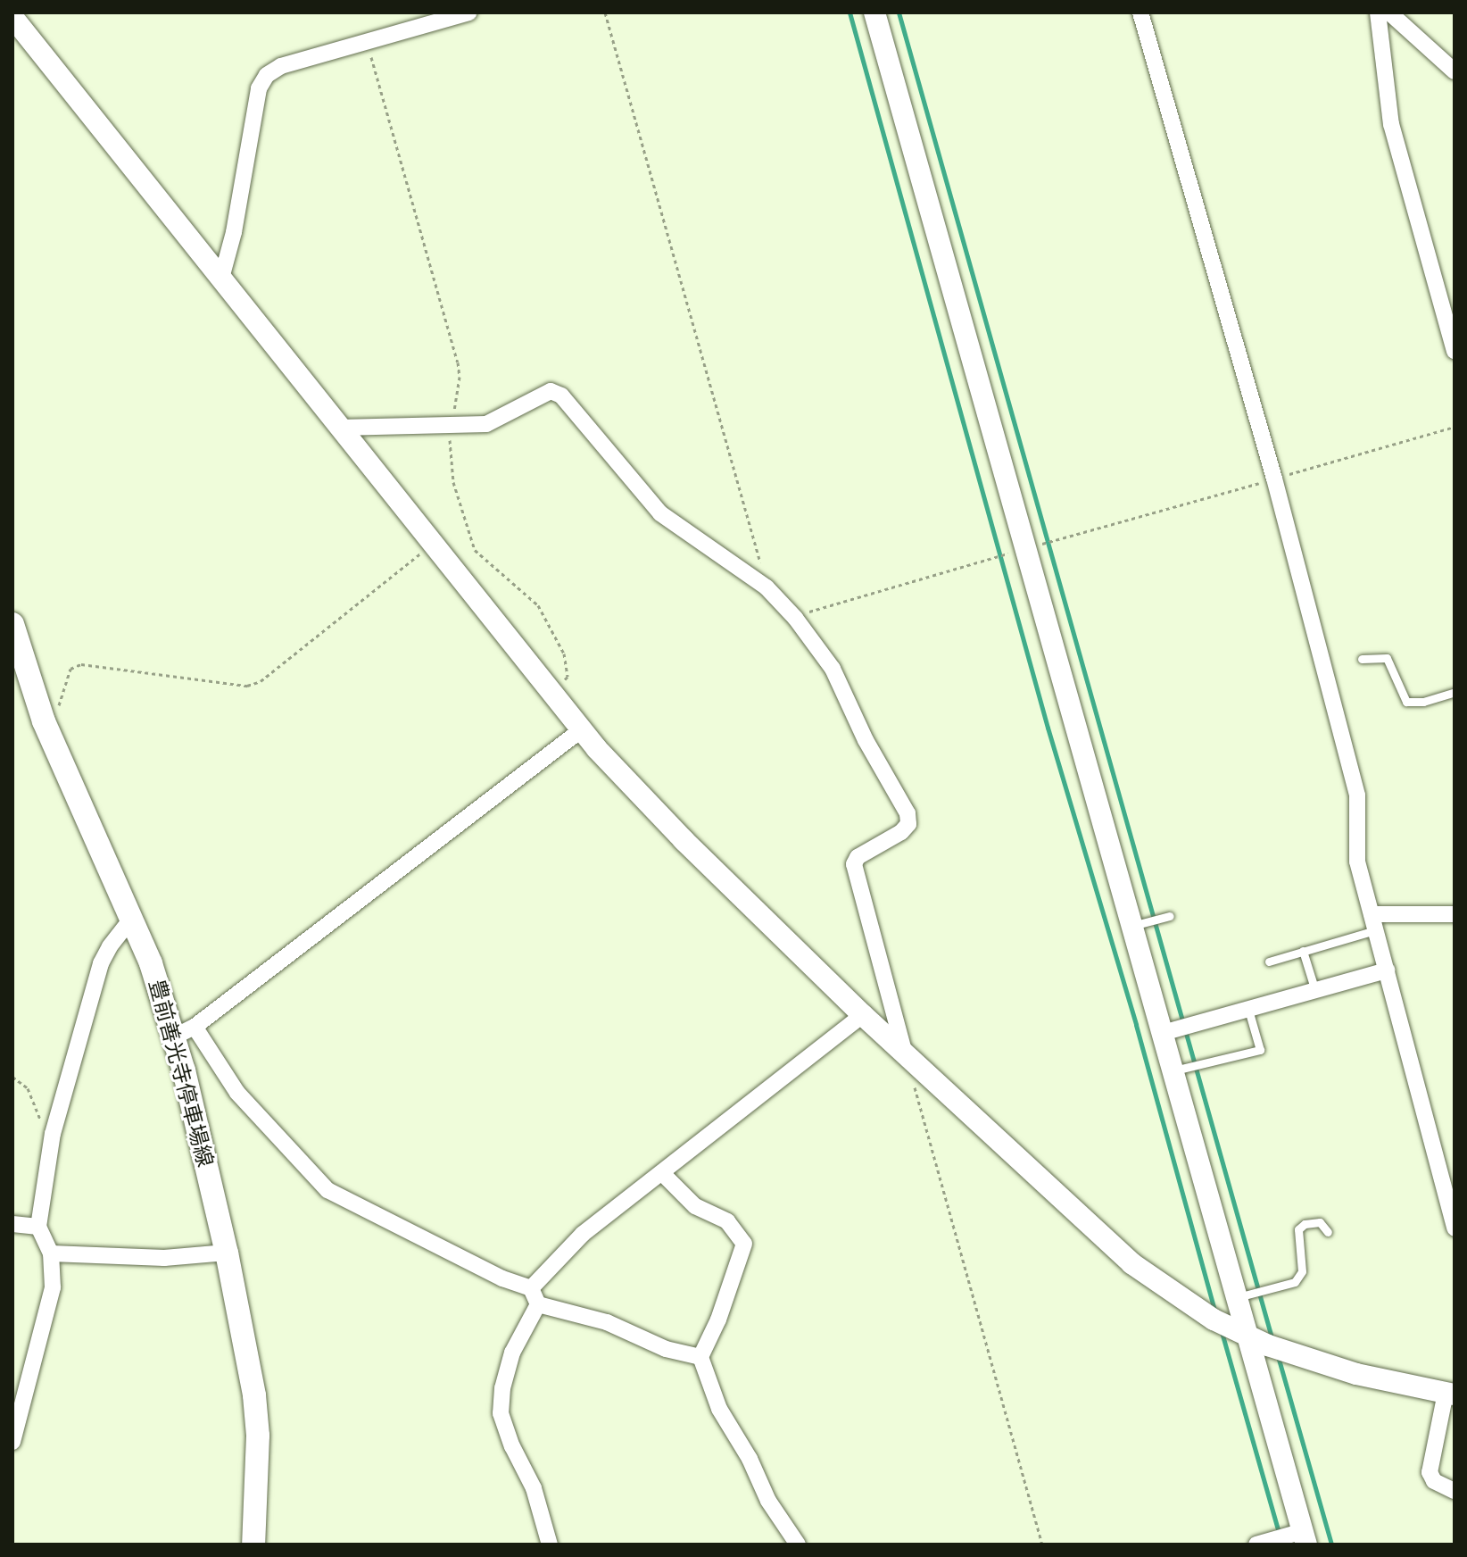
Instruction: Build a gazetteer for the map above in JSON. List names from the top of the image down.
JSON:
{
  "streets": {
    "main road": ["豊前善光寺停車場線"]
  }
}
